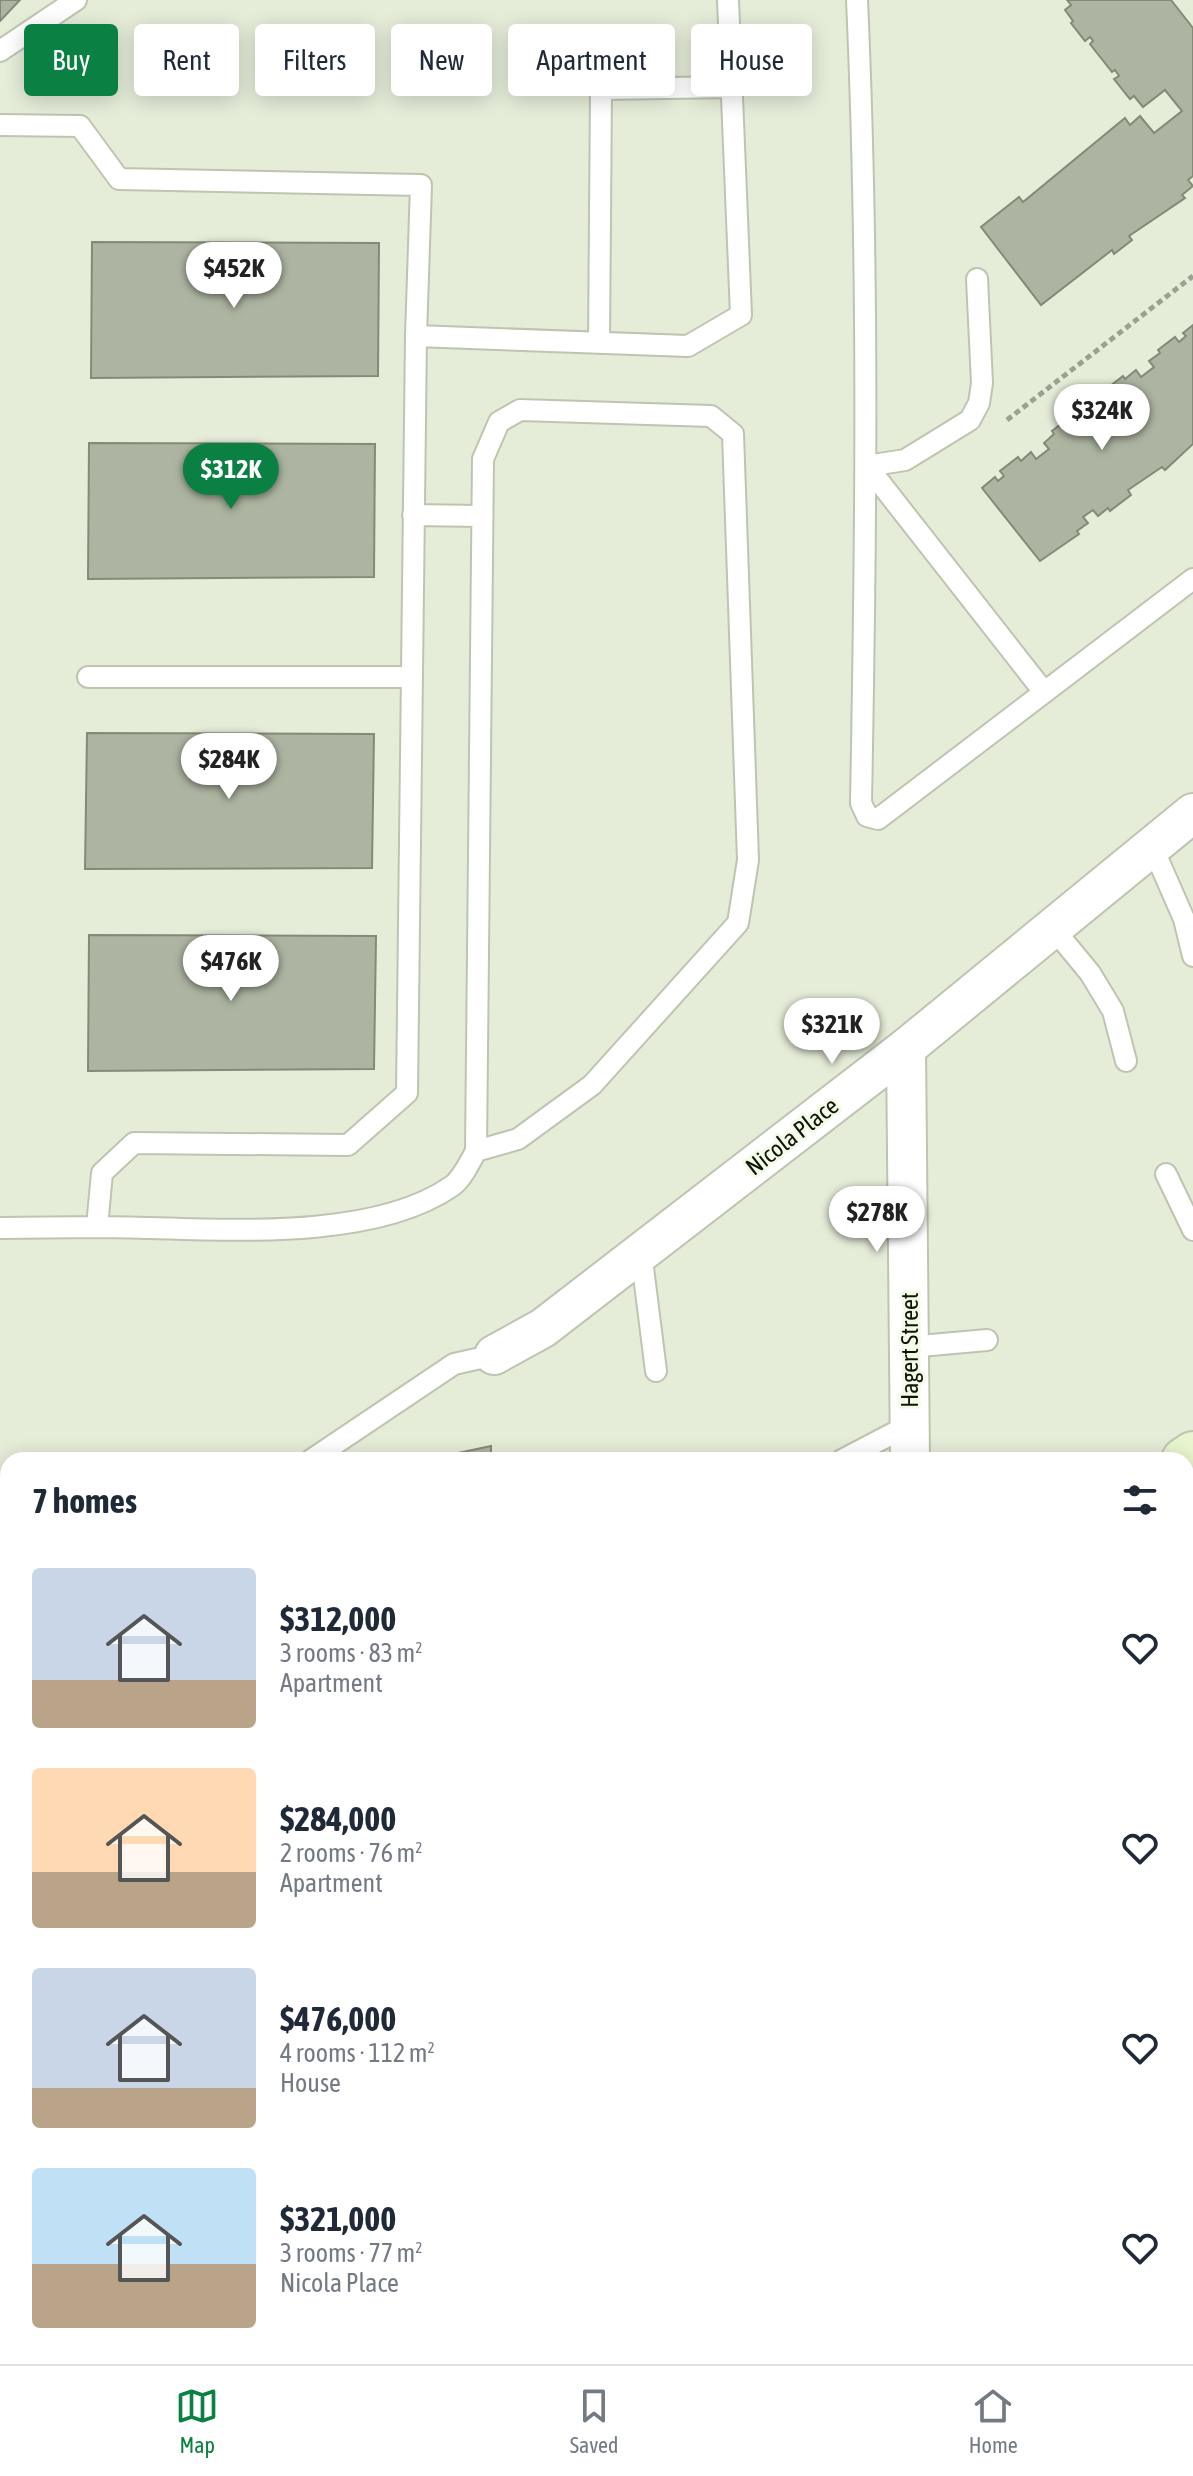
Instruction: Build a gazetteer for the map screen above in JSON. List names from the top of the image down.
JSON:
{
  "streets": {
    "street": ["Nicola Place", "Hagert Street"]
  },
  "crossings": [
    ["Nicola Place", "Hagert Street"]
  ],
  "page": {
    "chip": [
      "Buy",
      "Rent",
      "Filters",
      "New",
      "Apartment",
      "House"
    ],
    "price": [
      "$452K",
      "$324K",
      "$312K",
      "$284K",
      "$476K",
      "$321K",
      "$278K"
    ],
    "heading": "7 homes",
    "list": [
      {
        "name": "$312,000",
        "note": "3 rooms · 83 m² · Apartment"
      },
      {
        "name": "$284,000",
        "note": "2 rooms · 76 m² · Apartment"
      },
      {
        "name": "$476,000",
        "note": "4 rooms · 112 m² · House"
      },
      {
        "name": "$321,000",
        "note": "3 rooms · 77 m² · Nicola Place"
      }
    ],
    "tabs": ["Map", "Saved", "Home"]
  }
}
